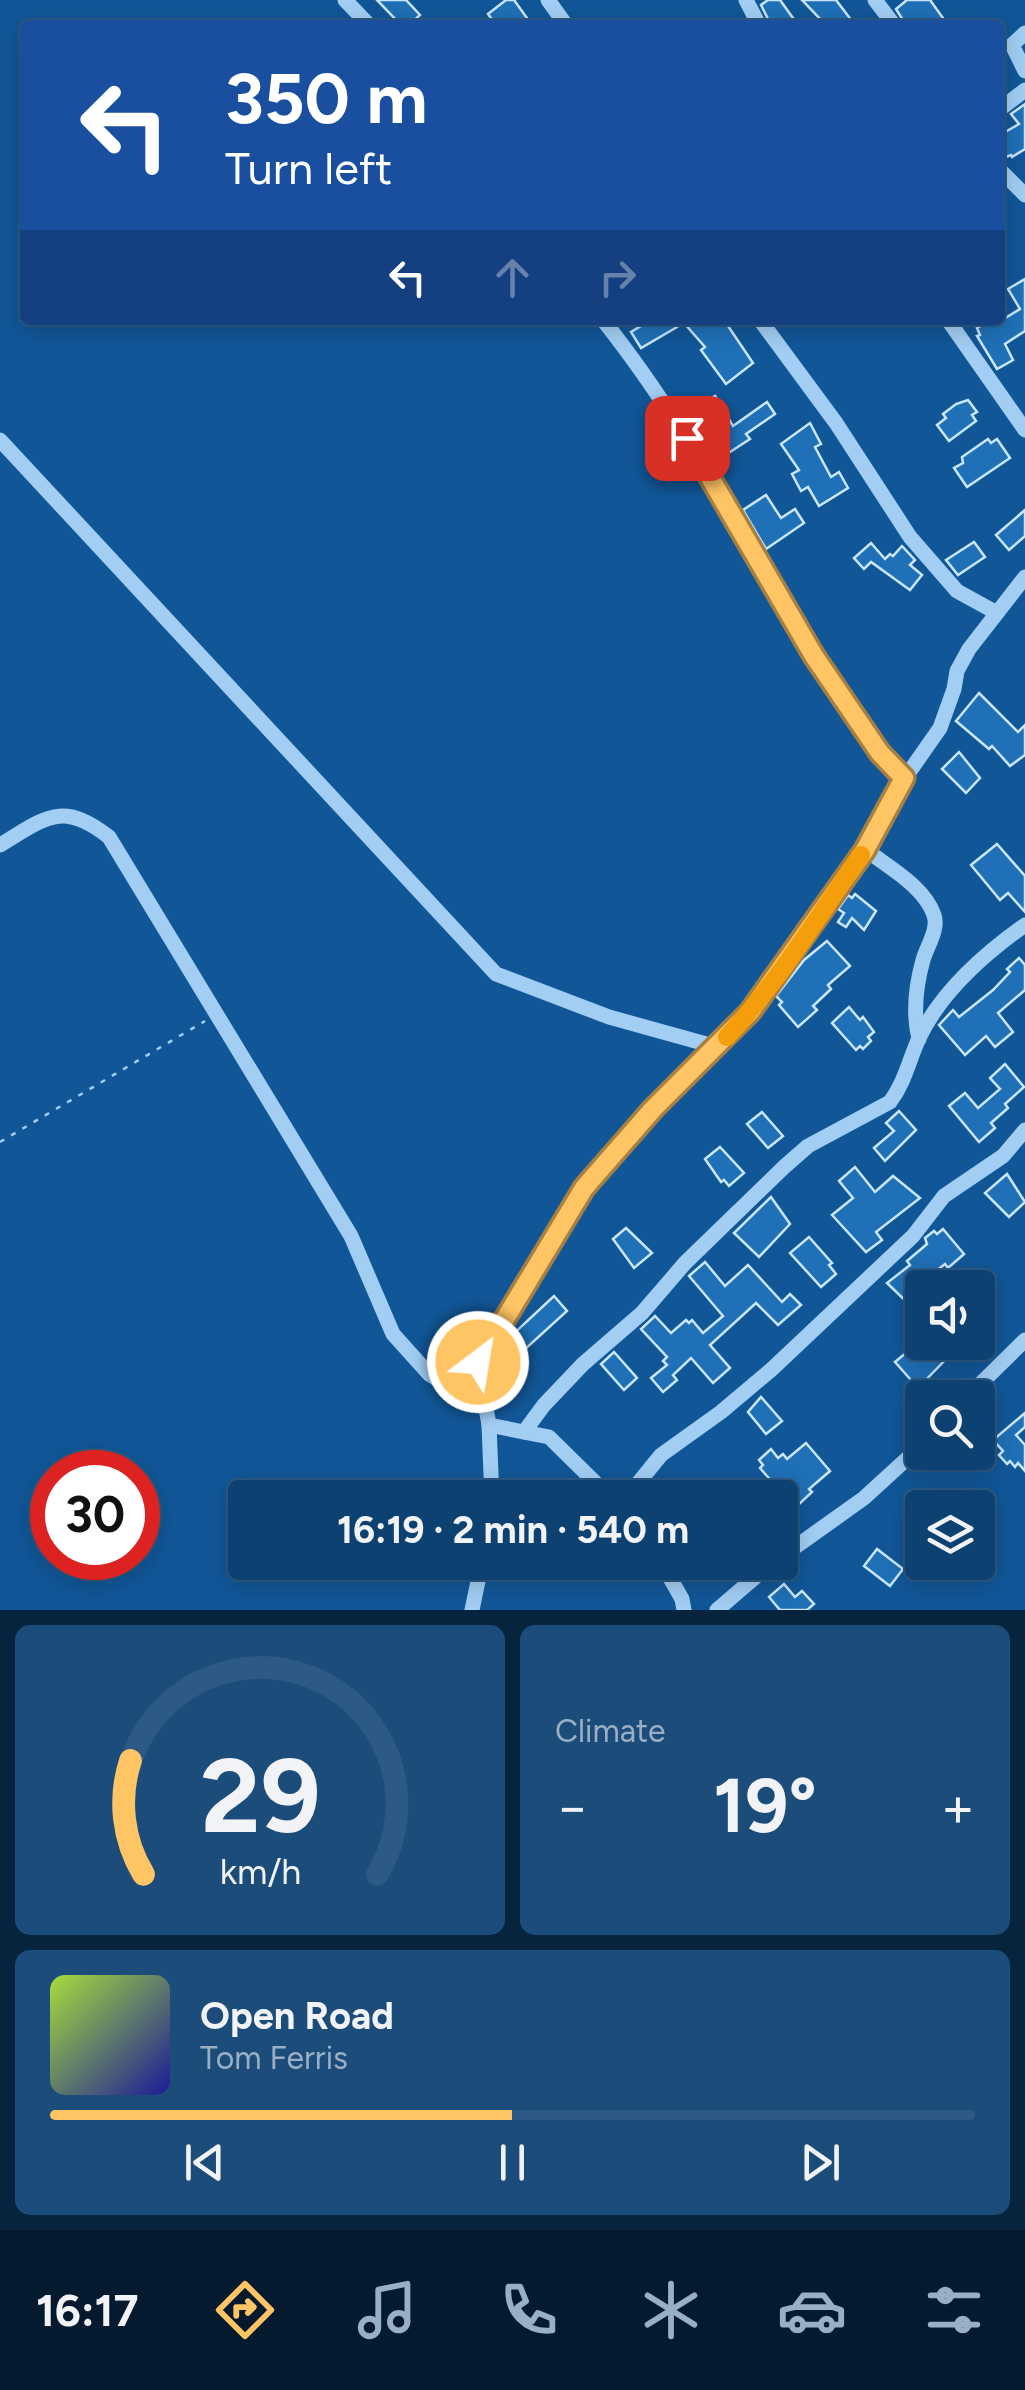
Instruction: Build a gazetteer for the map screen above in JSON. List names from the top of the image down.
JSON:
{
  "page": {
    "turn": ["350 m", "Turn left"],
    "limit": "30",
    "trip": "16:19 · 2 min · 540 m",
    "tile": "Climate",
    "heat": ["−", "19°", "+"],
    "song": ["Open Road", "Tom Ferris"],
    "tabs": "16:17",
    "gauge": ["29", "km/h"]
  }
}
